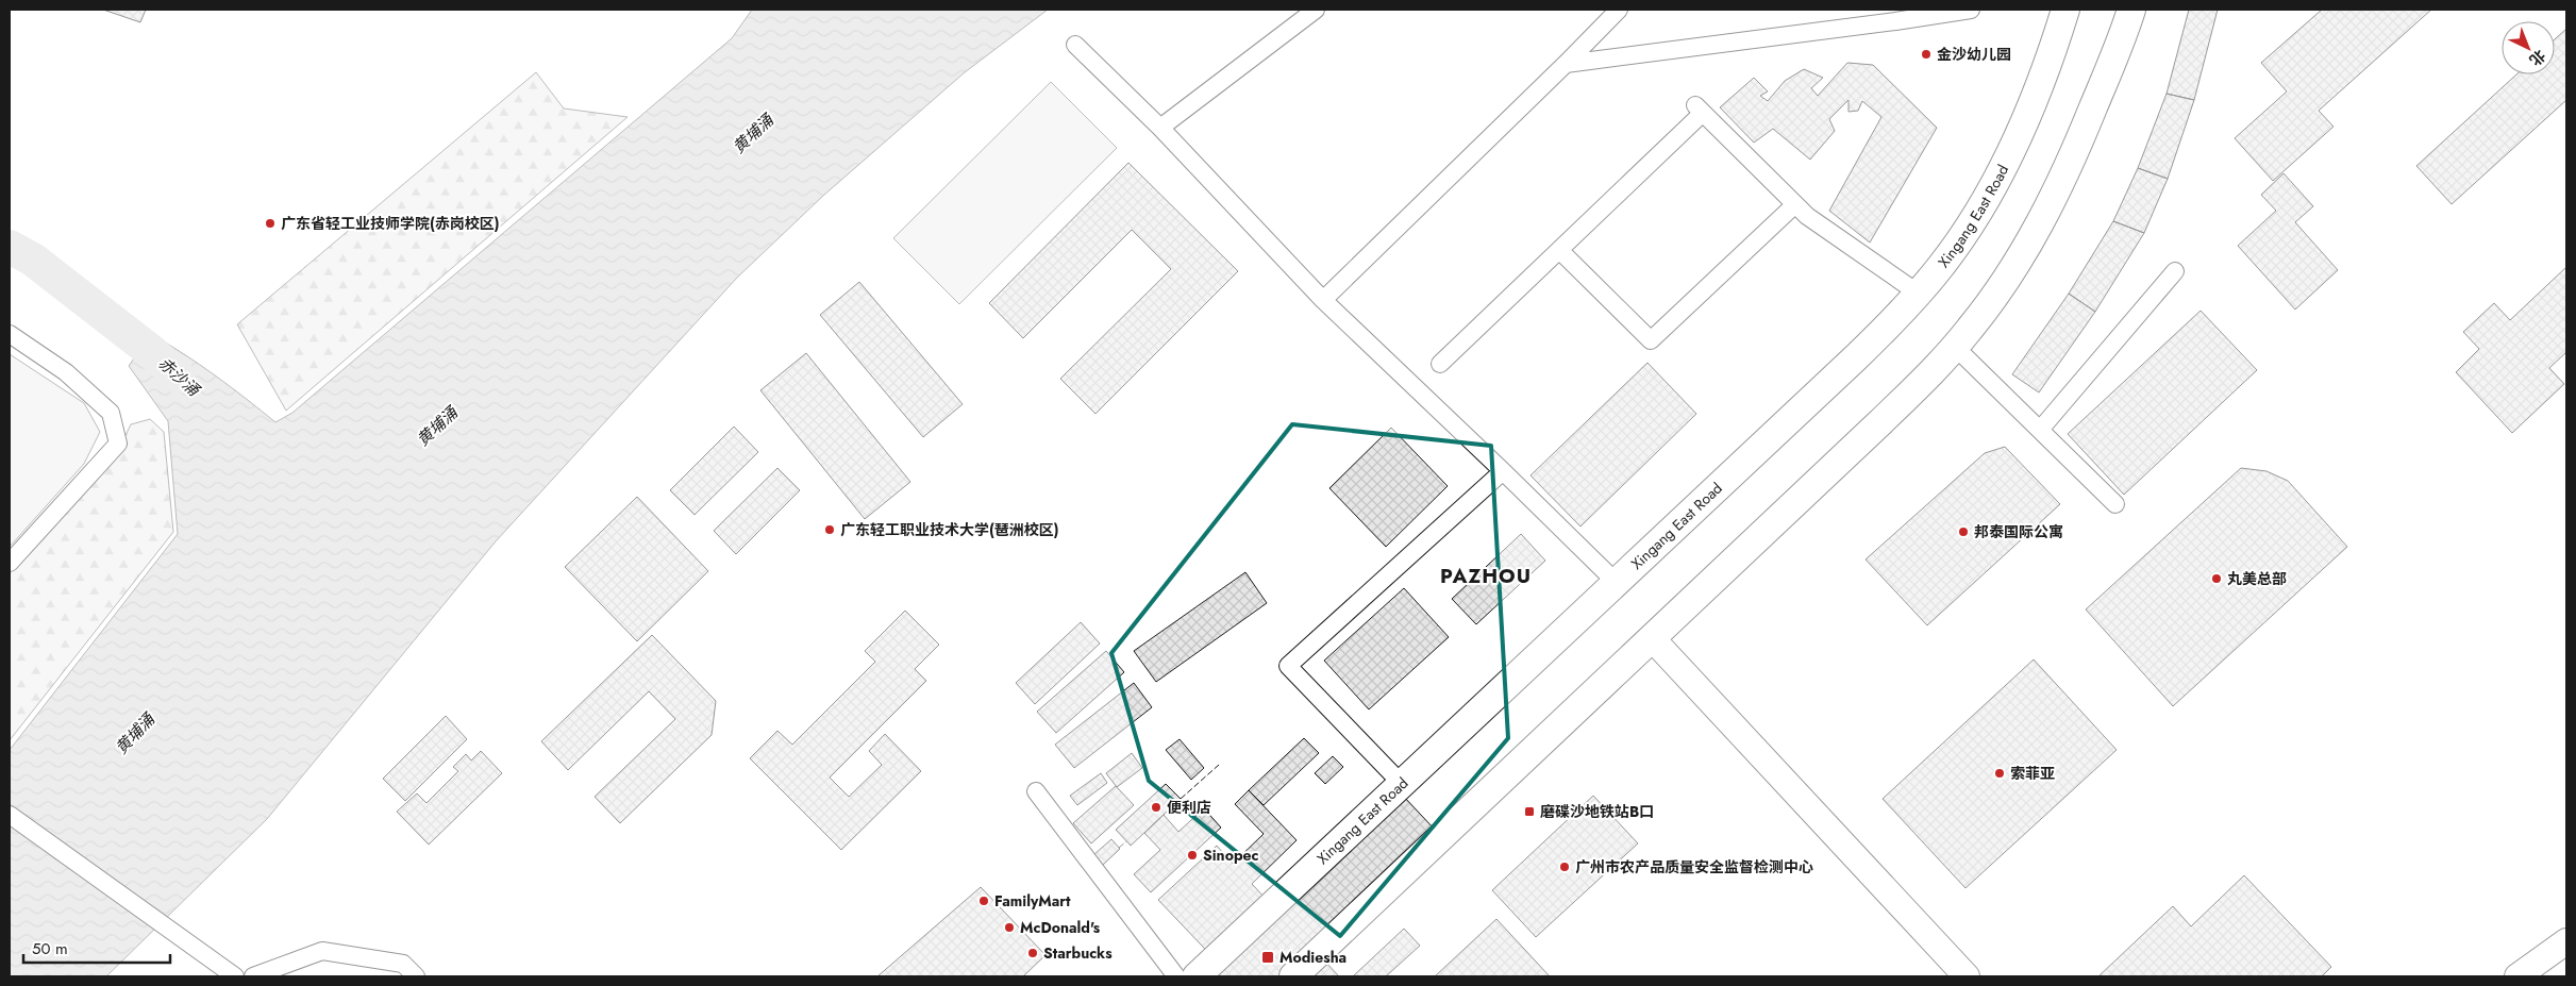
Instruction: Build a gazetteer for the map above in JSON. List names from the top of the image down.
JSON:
{
  "streets": {
    "main road": ["Xingang East Road"]
  },
  "districts": ["PAZHOU"],
  "water": ["黄埔涌", "赤沙涌"],
  "places": {
    "other": [
      "金沙幼儿园",
      "广东省轻工业技师学院(赤岗校区)",
      "广东轻工职业技术大学(琶洲校区)",
      "邦泰国际公寓",
      "丸美总部",
      "索菲亚",
      "便利店",
      "Sinopec",
      "广州市农产品质量安全监督检测中心",
      "FamilyMart",
      "McDonald's",
      "Starbucks"
    ],
    "transit": ["磨碟沙地铁站B口", "Modiesha"]
  },
  "scale_bar": "50 m",
  "north": "bottom right"
}
